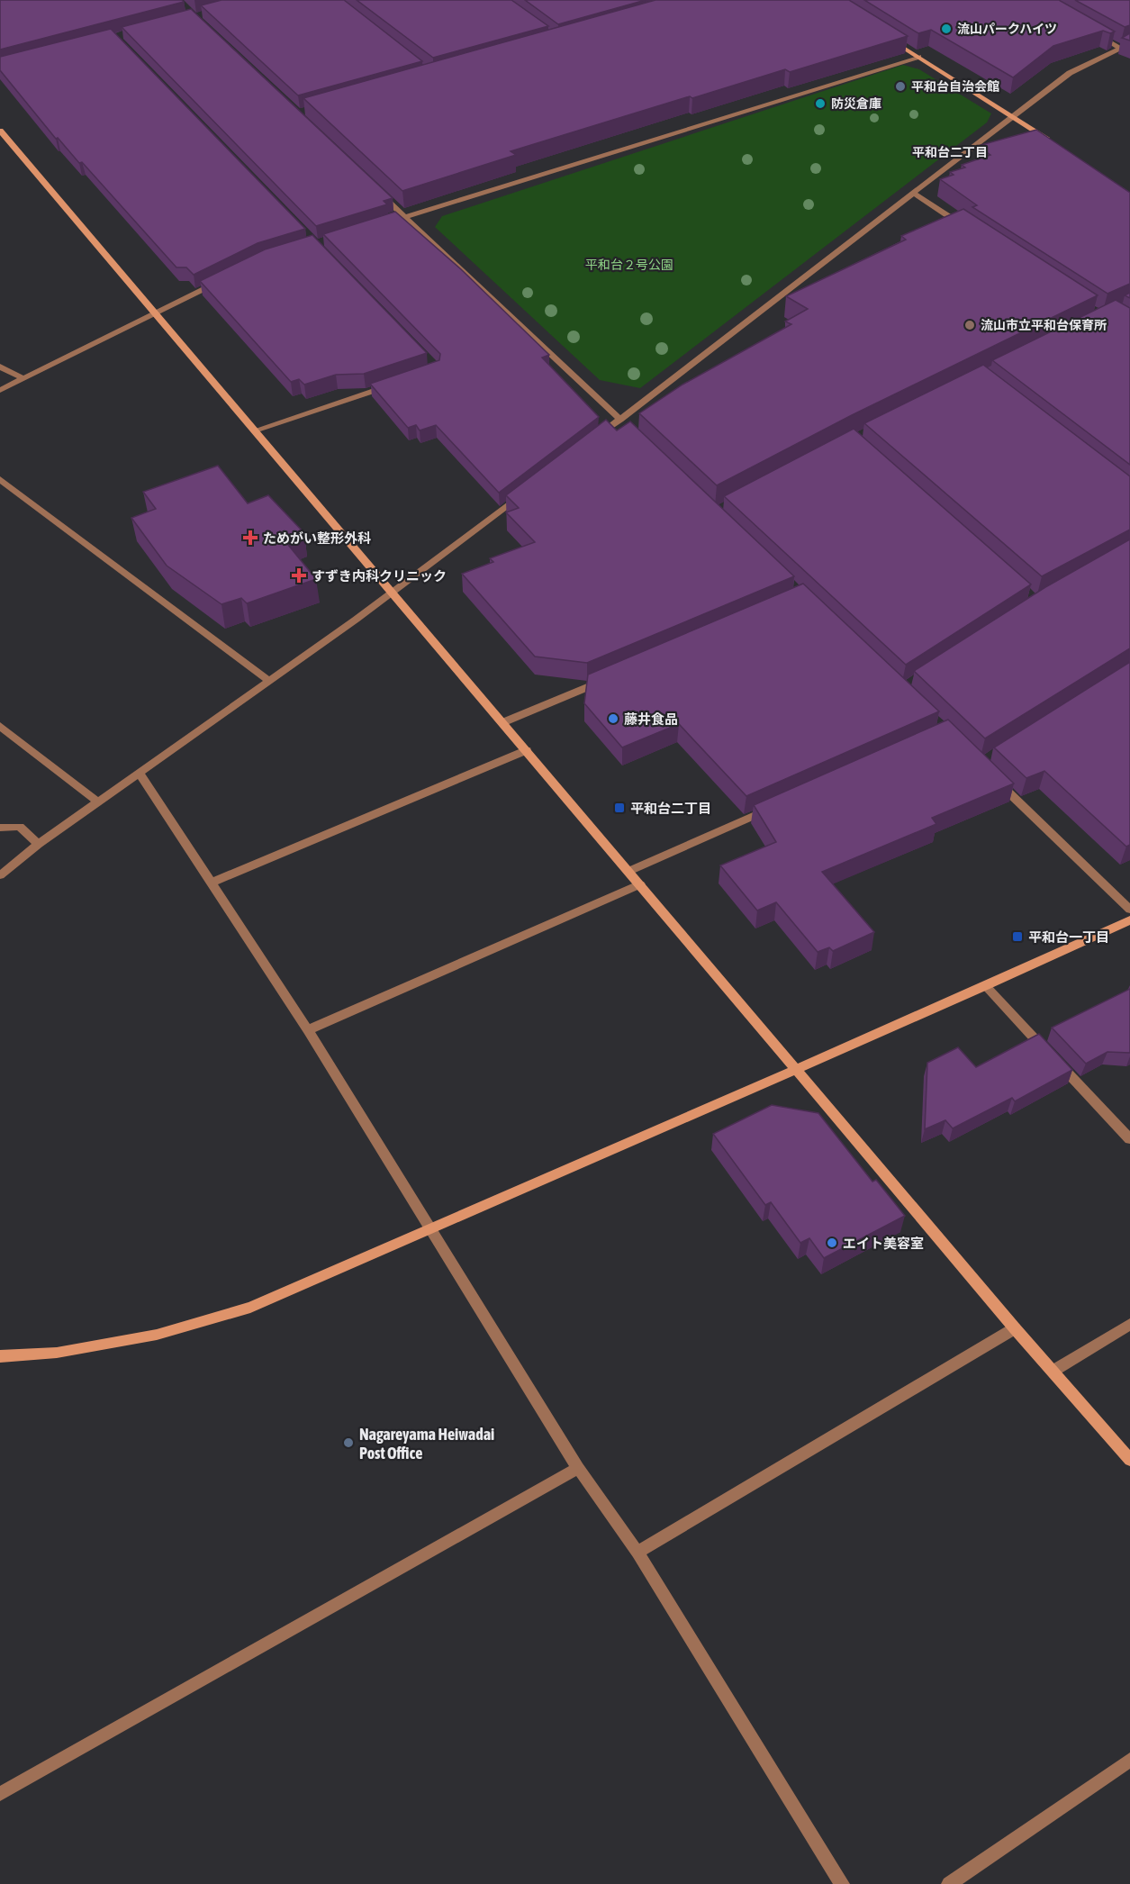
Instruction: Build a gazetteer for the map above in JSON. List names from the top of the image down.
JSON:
{
  "districts": ["平和台二丁目"],
  "parks": ["平和台２号公園"],
  "places": {
    "other": [
      "流山パークハイツ",
      "平和台自治会館",
      "防災倉庫",
      "流山市立平和台保育所",
      "藤井食品",
      "エイト美容室",
      "Nagareyama Heiwadai Post Office"
    ],
    "health": ["ためがい整形外科", "すずき内科クリニック"],
    "transit": ["平和台二丁目", "平和台一丁目"]
  }
}
